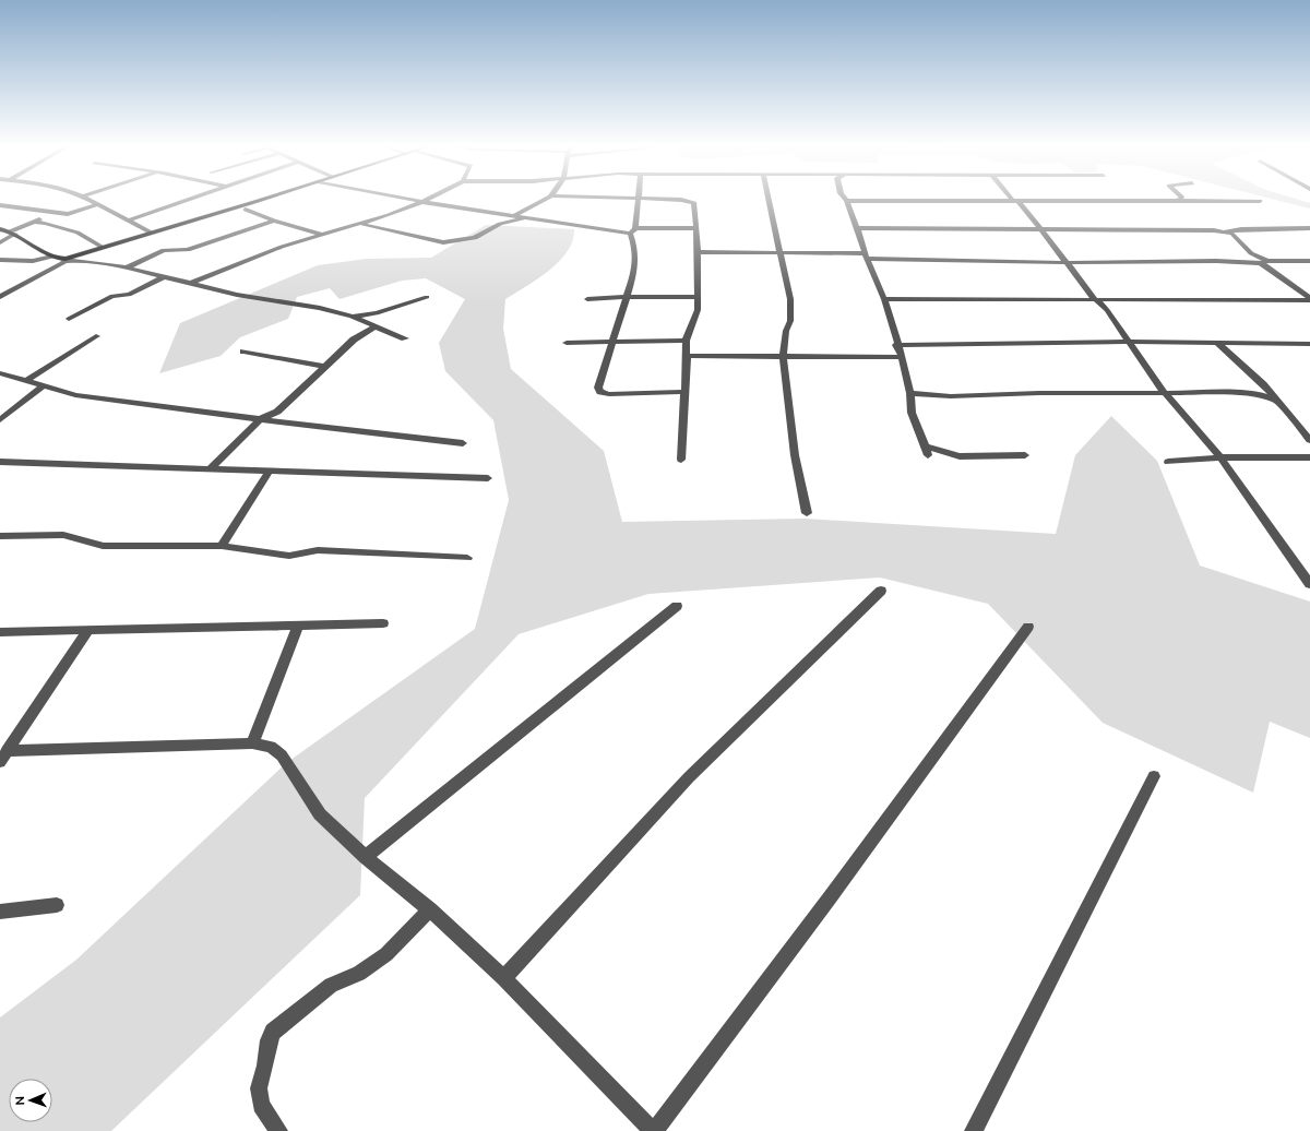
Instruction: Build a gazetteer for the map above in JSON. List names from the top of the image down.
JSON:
{
  "north": "left"
}
